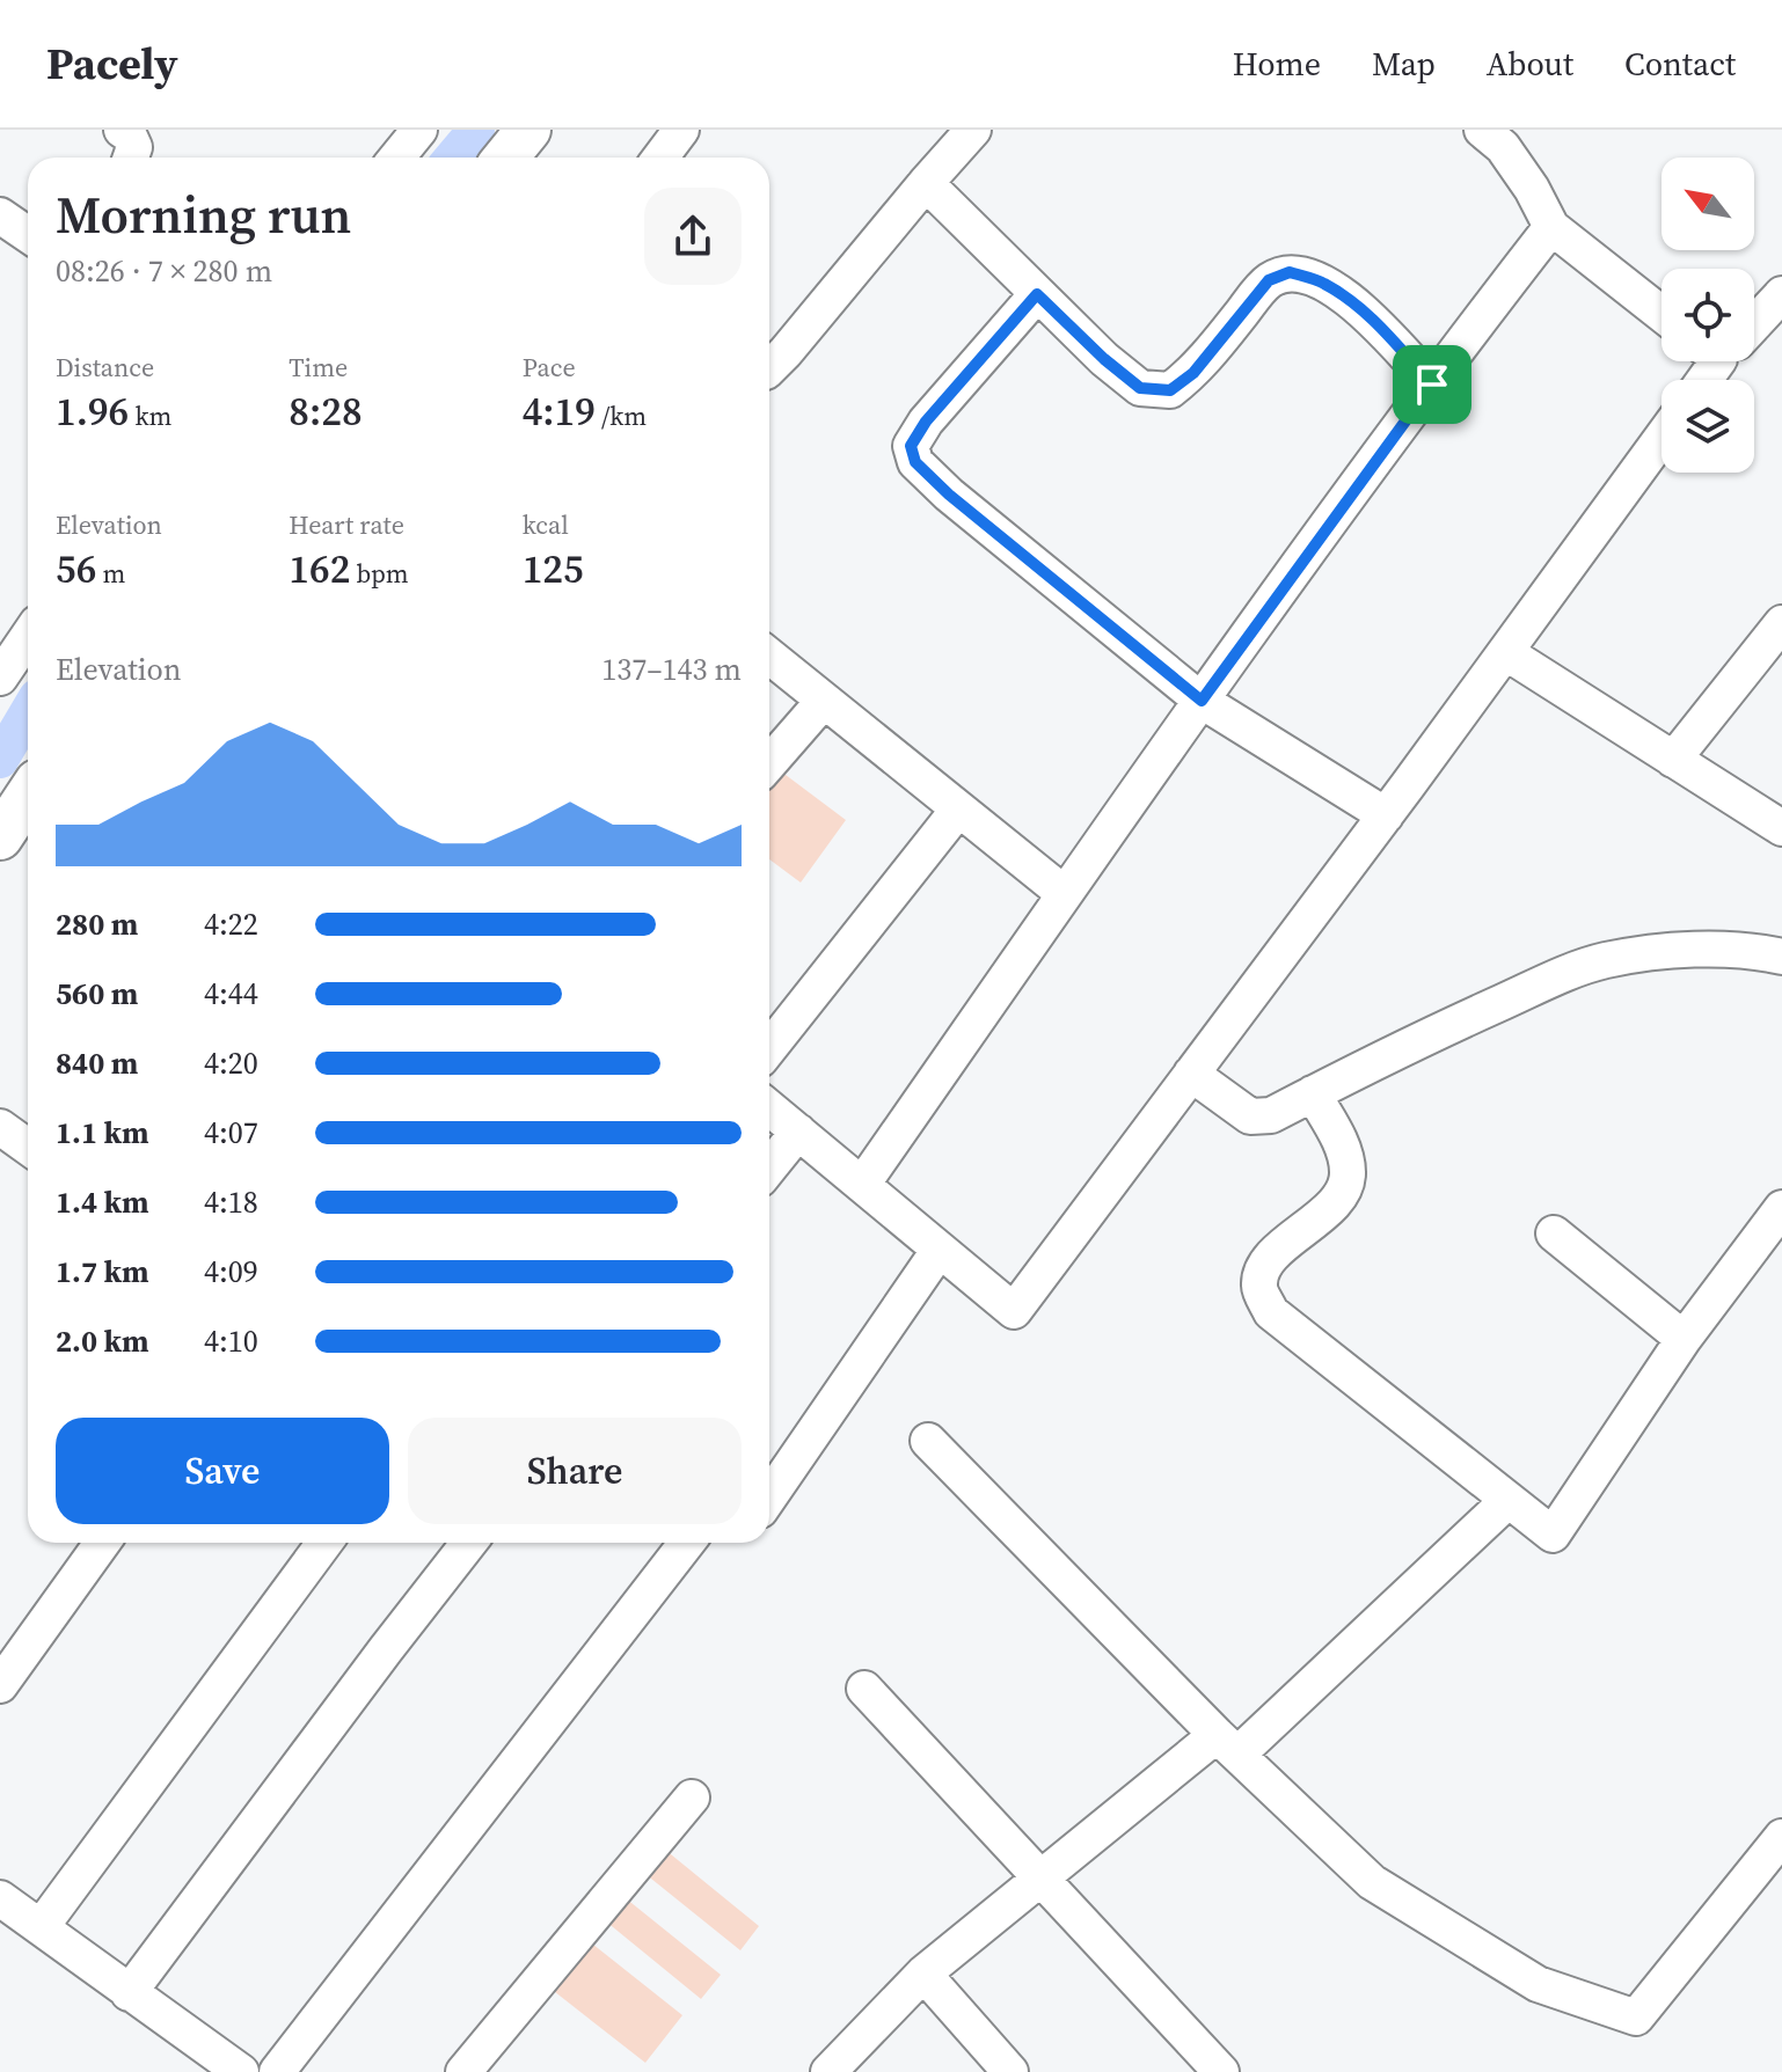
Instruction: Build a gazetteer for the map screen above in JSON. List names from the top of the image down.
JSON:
{
  "north": "top left",
  "page": {
    "header": "Pacely",
    "nav": [
      "Home",
      "Map",
      "About",
      "Contact"
    ],
    "heading": ["Morning run", "08:26 · 7 × 280 m"],
    "stats": [
      ["Distance", "1.96 km"],
      ["Time", "8:28"],
      ["Pace", "4:19 /km"],
      ["Elevation", "56 m"],
      ["Heart rate", "162 bpm"],
      ["kcal", "125"]
    ],
    "chart": ["Elevation", "137–143 m"],
    "list": [
      {
        "name": "280 m",
        "note": "4:22"
      },
      {
        "name": "560 m",
        "note": "4:44"
      },
      {
        "name": "840 m",
        "note": "4:20"
      },
      {
        "name": "1.1 km",
        "note": "4:07"
      },
      {
        "name": "1.4 km",
        "note": "4:18"
      },
      {
        "name": "1.7 km",
        "note": "4:09"
      },
      {
        "name": "2.0 km",
        "note": "4:10"
      }
    ],
    "buttons": ["Save", "Share"]
  }
}
